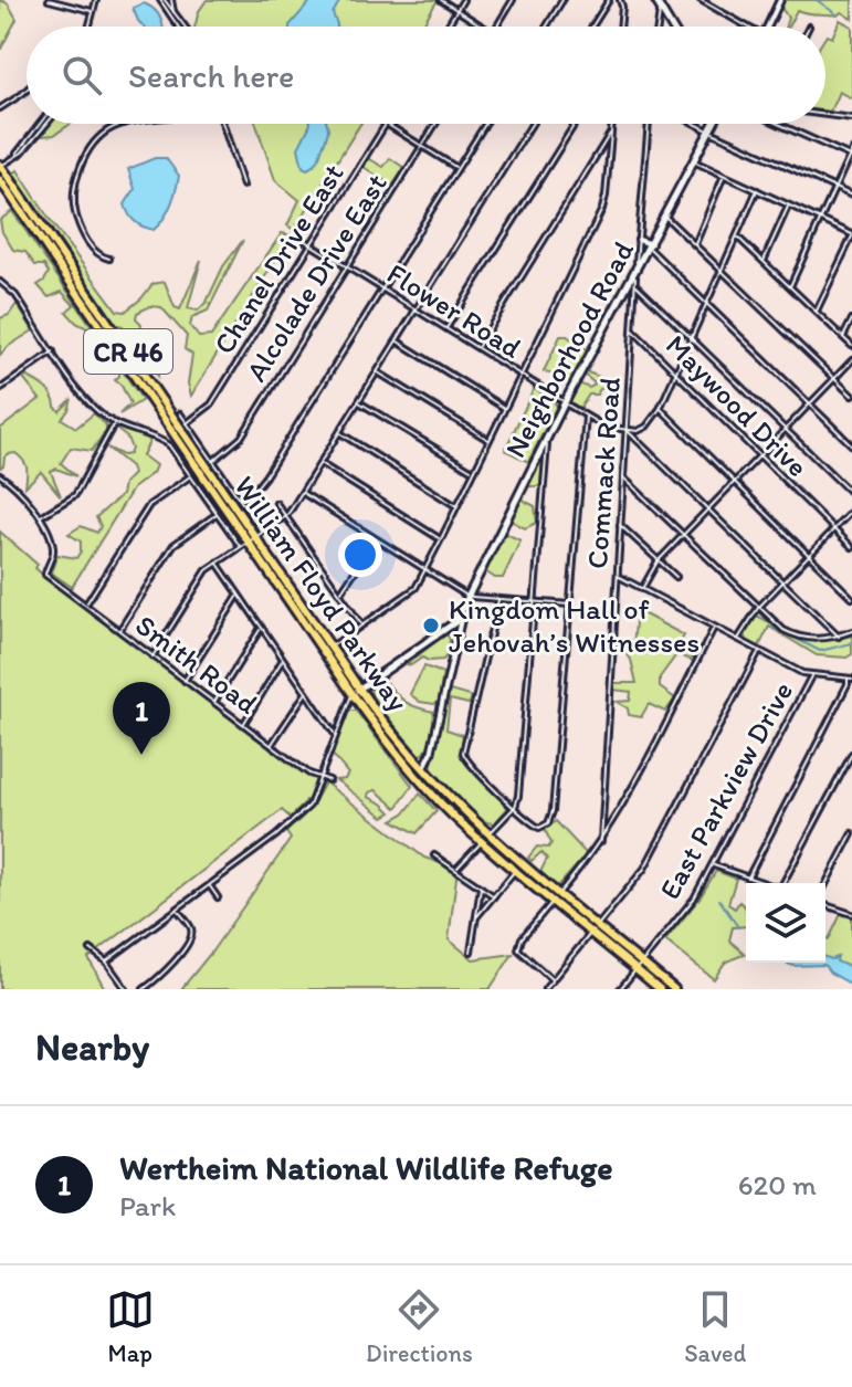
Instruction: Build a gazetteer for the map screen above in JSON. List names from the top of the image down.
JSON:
{
  "streets": {
    "highway": ["CR 46", "William Floyd Parkway"],
    "main road": ["Neighborhood Road"],
    "street": [
      "Chanel Drive East",
      "Alcolade Drive East",
      "Flower Road",
      "Maywood Drive",
      "Commack Road",
      "Smith Road",
      "East Parkview Drive"
    ]
  },
  "crossings": [
    ["Chanel Drive East", "Flower Road"],
    ["Alcolade Drive East", "Flower Road"],
    ["Flower Road", "Neighborhood Road"],
    ["Flower Road", "Commack Road"],
    ["Neighborhood Road", "Commack Road"],
    ["Neighborhood Road", "William Floyd Parkway"],
    ["Maywood Drive", "Commack Road"],
    ["William Floyd Parkway", "East Parkview Drive"]
  ],
  "places": ["Kingdom Hall of Jehovah’s Witnesses"],
  "page": {
    "search": "Search here",
    "pins": "1",
    "heading": "Nearby",
    "list": [
      {
        "mark": "1",
        "name": "Wertheim National Wildlife Refuge",
        "note": "Park",
        "value": "620 m"
      }
    ],
    "nav": ["Map", "Directions", "Saved"]
  }
}
